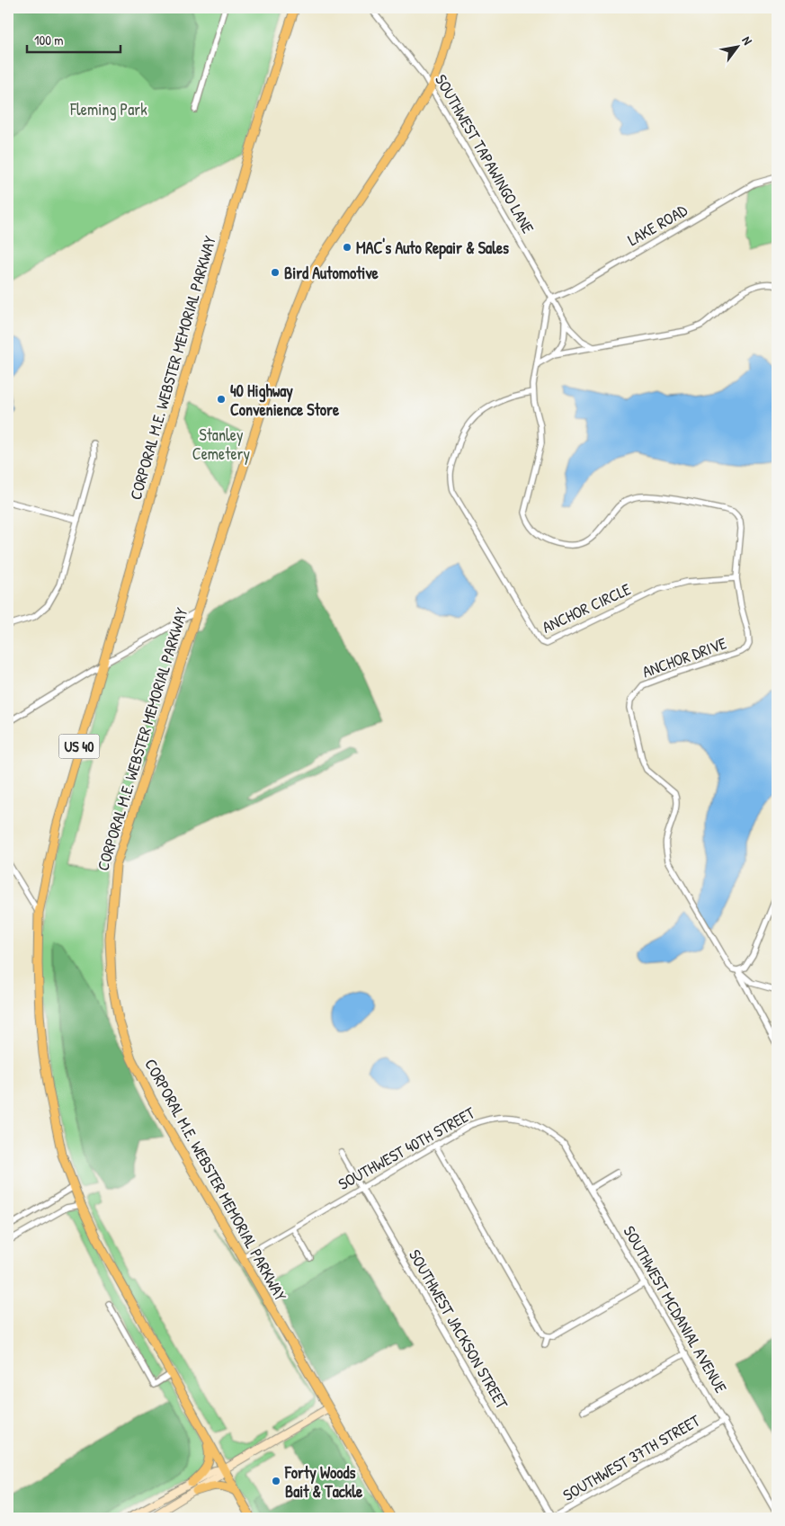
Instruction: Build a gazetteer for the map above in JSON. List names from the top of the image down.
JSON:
{
  "streets": {
    "main road": ["CORPORAL M.E. WEBSTER MEMORIAL PARKWAY", "US 40"],
    "street": [
      "SOUTHWEST TAPAWINGO LANE",
      "LAKE ROAD",
      "ANCHOR CIRCLE",
      "ANCHOR DRIVE",
      "SOUTHWEST 40TH STREET",
      "SOUTHWEST MCDANIAL AVENUE",
      "SOUTHWEST JACKSON STREET",
      "SOUTHWEST 37TH STREET"
    ]
  },
  "crossings": [
    ["SOUTHWEST TAPAWINGO LANE", "LAKE ROAD"],
    ["SOUTHWEST TAPAWINGO LANE", "CORPORAL M.E. WEBSTER MEMORIAL PARKWAY"],
    ["SOUTHWEST TAPAWINGO LANE", "ANCHOR DRIVE"],
    ["LAKE ROAD", "ANCHOR DRIVE"],
    ["CORPORAL M.E. WEBSTER MEMORIAL PARKWAY", "SOUTHWEST 40TH STREET"],
    ["ANCHOR CIRCLE", "ANCHOR DRIVE"],
    ["SOUTHWEST 40TH STREET", "SOUTHWEST MCDANIAL AVENUE"],
    ["SOUTHWEST 40TH STREET", "SOUTHWEST JACKSON STREET"],
    ["SOUTHWEST MCDANIAL AVENUE", "SOUTHWEST 37TH STREET"],
    ["SOUTHWEST JACKSON STREET", "SOUTHWEST 37TH STREET"]
  ],
  "parks": ["Fleming Park", "Stanley Cemetery"],
  "places": [
    "MAC's Auto Repair & Sales",
    "Bird Automotive",
    "40 Highway Convenience Store",
    "Forty Woods Bait & Tackle"
  ],
  "scale_bar": "100 m",
  "north": "top right"
}
